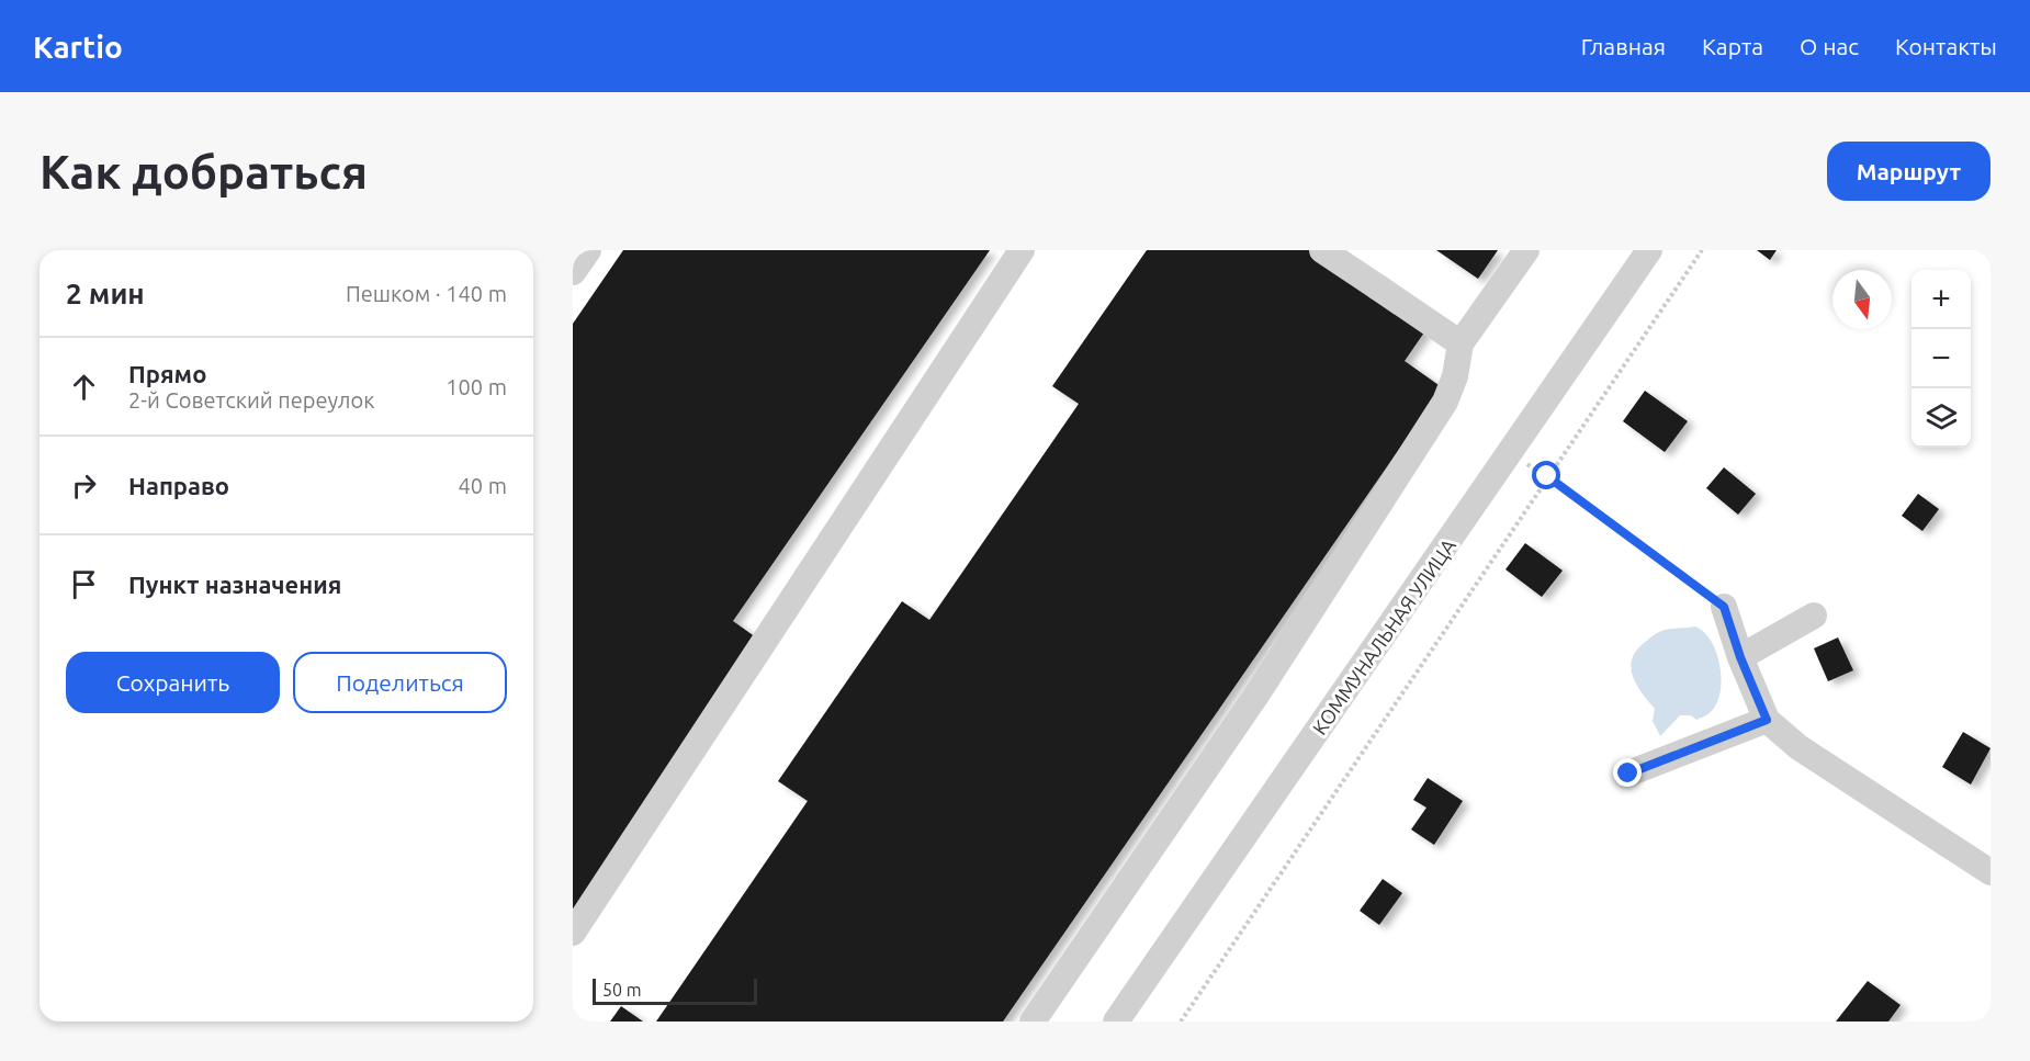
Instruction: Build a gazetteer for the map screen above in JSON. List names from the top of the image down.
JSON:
{
  "streets": {
    "street": ["КОММУНАЛЬНАЯ УЛИЦА"]
  },
  "scale_bar": "50 m",
  "north": "bottom",
  "page": {
    "header": "Kartio",
    "nav": [
      "Главная",
      "Карта",
      "О нас",
      "Контакты"
    ],
    "buttons": [
      "Маршрут",
      ["Сохранить", "Поделиться"]
    ],
    "title": "Как добраться",
    "heading": ["2 мин", "Пешком · 140 m"],
    "map_buttons": ["+", "−"],
    "list": [
      ["Прямо", "2-й Советский переулок", "100 m"],
      ["Направо", "40 m"],
      "Пункт назначения"
    ],
    "scale": "50 m"
  }
}
